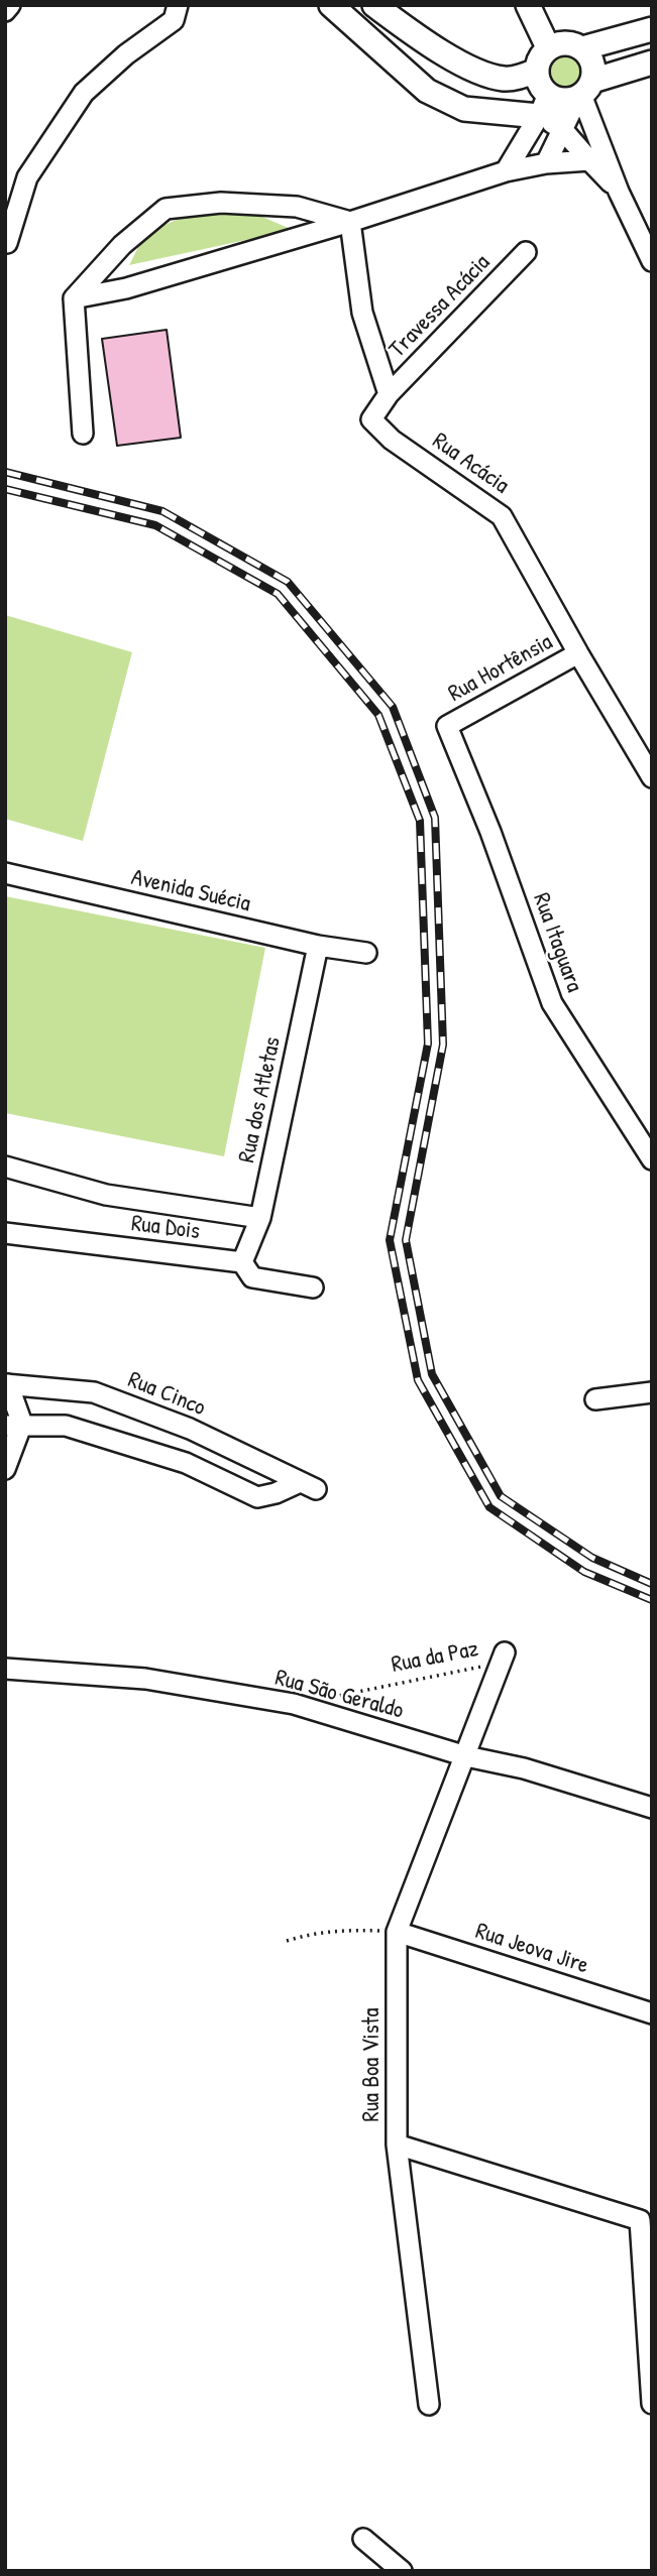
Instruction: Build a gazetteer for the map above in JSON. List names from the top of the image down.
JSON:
{
  "streets": {
    "street": [
      "Travessa Acácia",
      "Rua Acácia",
      "Rua Hortênsia",
      "Avenida Suécia",
      "Rua Itaguara",
      "Rua dos Atletas",
      "Rua Dois",
      "Rua Cinco",
      "Rua São Geraldo",
      "Rua Jeova Jire",
      "Rua Boa Vista"
    ],
    "path": ["Rua da Paz"]
  },
  "crossings": [
    ["Travessa Acácia", "Rua Acácia"],
    ["Rua Acácia", "Rua Hortênsia"],
    ["Rua Hortênsia", "Rua Itaguara"],
    ["Avenida Suécia", "Rua dos Atletas"],
    ["Rua dos Atletas", "Rua Dois"],
    ["Rua da Paz", "Rua São Geraldo"],
    ["Rua da Paz", "Rua Boa Vista"],
    ["Rua São Geraldo", "Rua Boa Vista"],
    ["Rua Jeova Jire", "Rua Boa Vista"]
  ]
}
